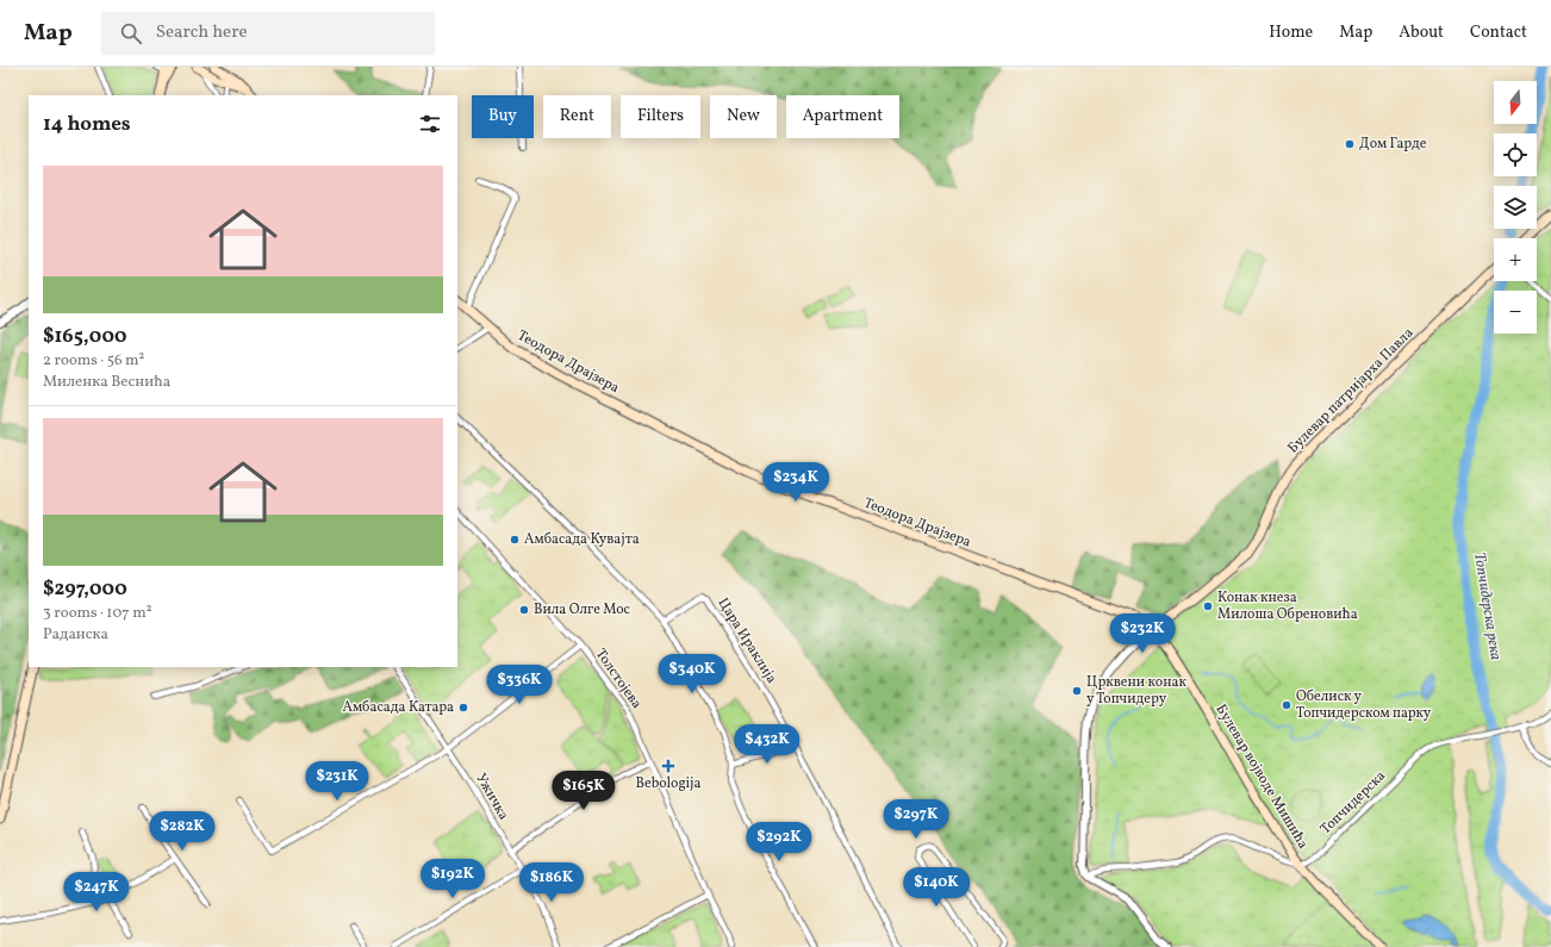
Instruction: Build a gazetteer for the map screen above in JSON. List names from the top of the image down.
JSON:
{
  "streets": {
    "main road": ["Теодора Драјзера", "Булевар патријарха Павла", "Булевар војводе Мишића"],
    "street": [
      "Цара Ираклија",
      "Толстојева",
      "Ужичка",
      "Топчидерска"
    ]
  },
  "crossings": [
    ["Теодора Драјзера", "Булевар патријарха Павла"],
    ["Теодора Драјзера", "Булевар војводе Мишића"],
    ["Булевар патријарха Павла", "Булевар војводе Мишића"],
    ["Булевар војводе Мишића", "Топчидерска"]
  ],
  "water": ["Топчидерска река"],
  "places": {
    "other": [
      "Дом Гарде",
      "Амбасада Кувајта",
      "Конак кнеза Милоша Обреновића",
      "Вила Олге Мос",
      "Црквени конак у Топчидеру",
      "Обелиск у Топчидерском парку",
      "Амбасада Катара"
    ],
    "health": ["Bebologija"]
  },
  "north": "bottom",
  "page": {
    "header": "Map",
    "search": "Search here",
    "nav": [
      "Home",
      "Map",
      "About",
      "Contact"
    ],
    "map_buttons": ["+", "−"],
    "chip": [
      "Buy",
      "Rent",
      "Filters",
      "New",
      "Apartment"
    ],
    "heading": "14 homes",
    "list": [
      {
        "name": "$165,000",
        "note": "2 rooms · 56 m² · Миленка Веснића"
      },
      {
        "name": "$297,000",
        "note": "3 rooms · 107 m² · Раданска"
      }
    ],
    "price": [
      "$234K",
      "$232K",
      "$340K",
      "$336K",
      "$432K",
      "$231K",
      "$165K",
      "$297K",
      "$282K",
      "$292K",
      "$192K",
      "$186K",
      "$140K",
      "$247K"
    ]
  }
}
